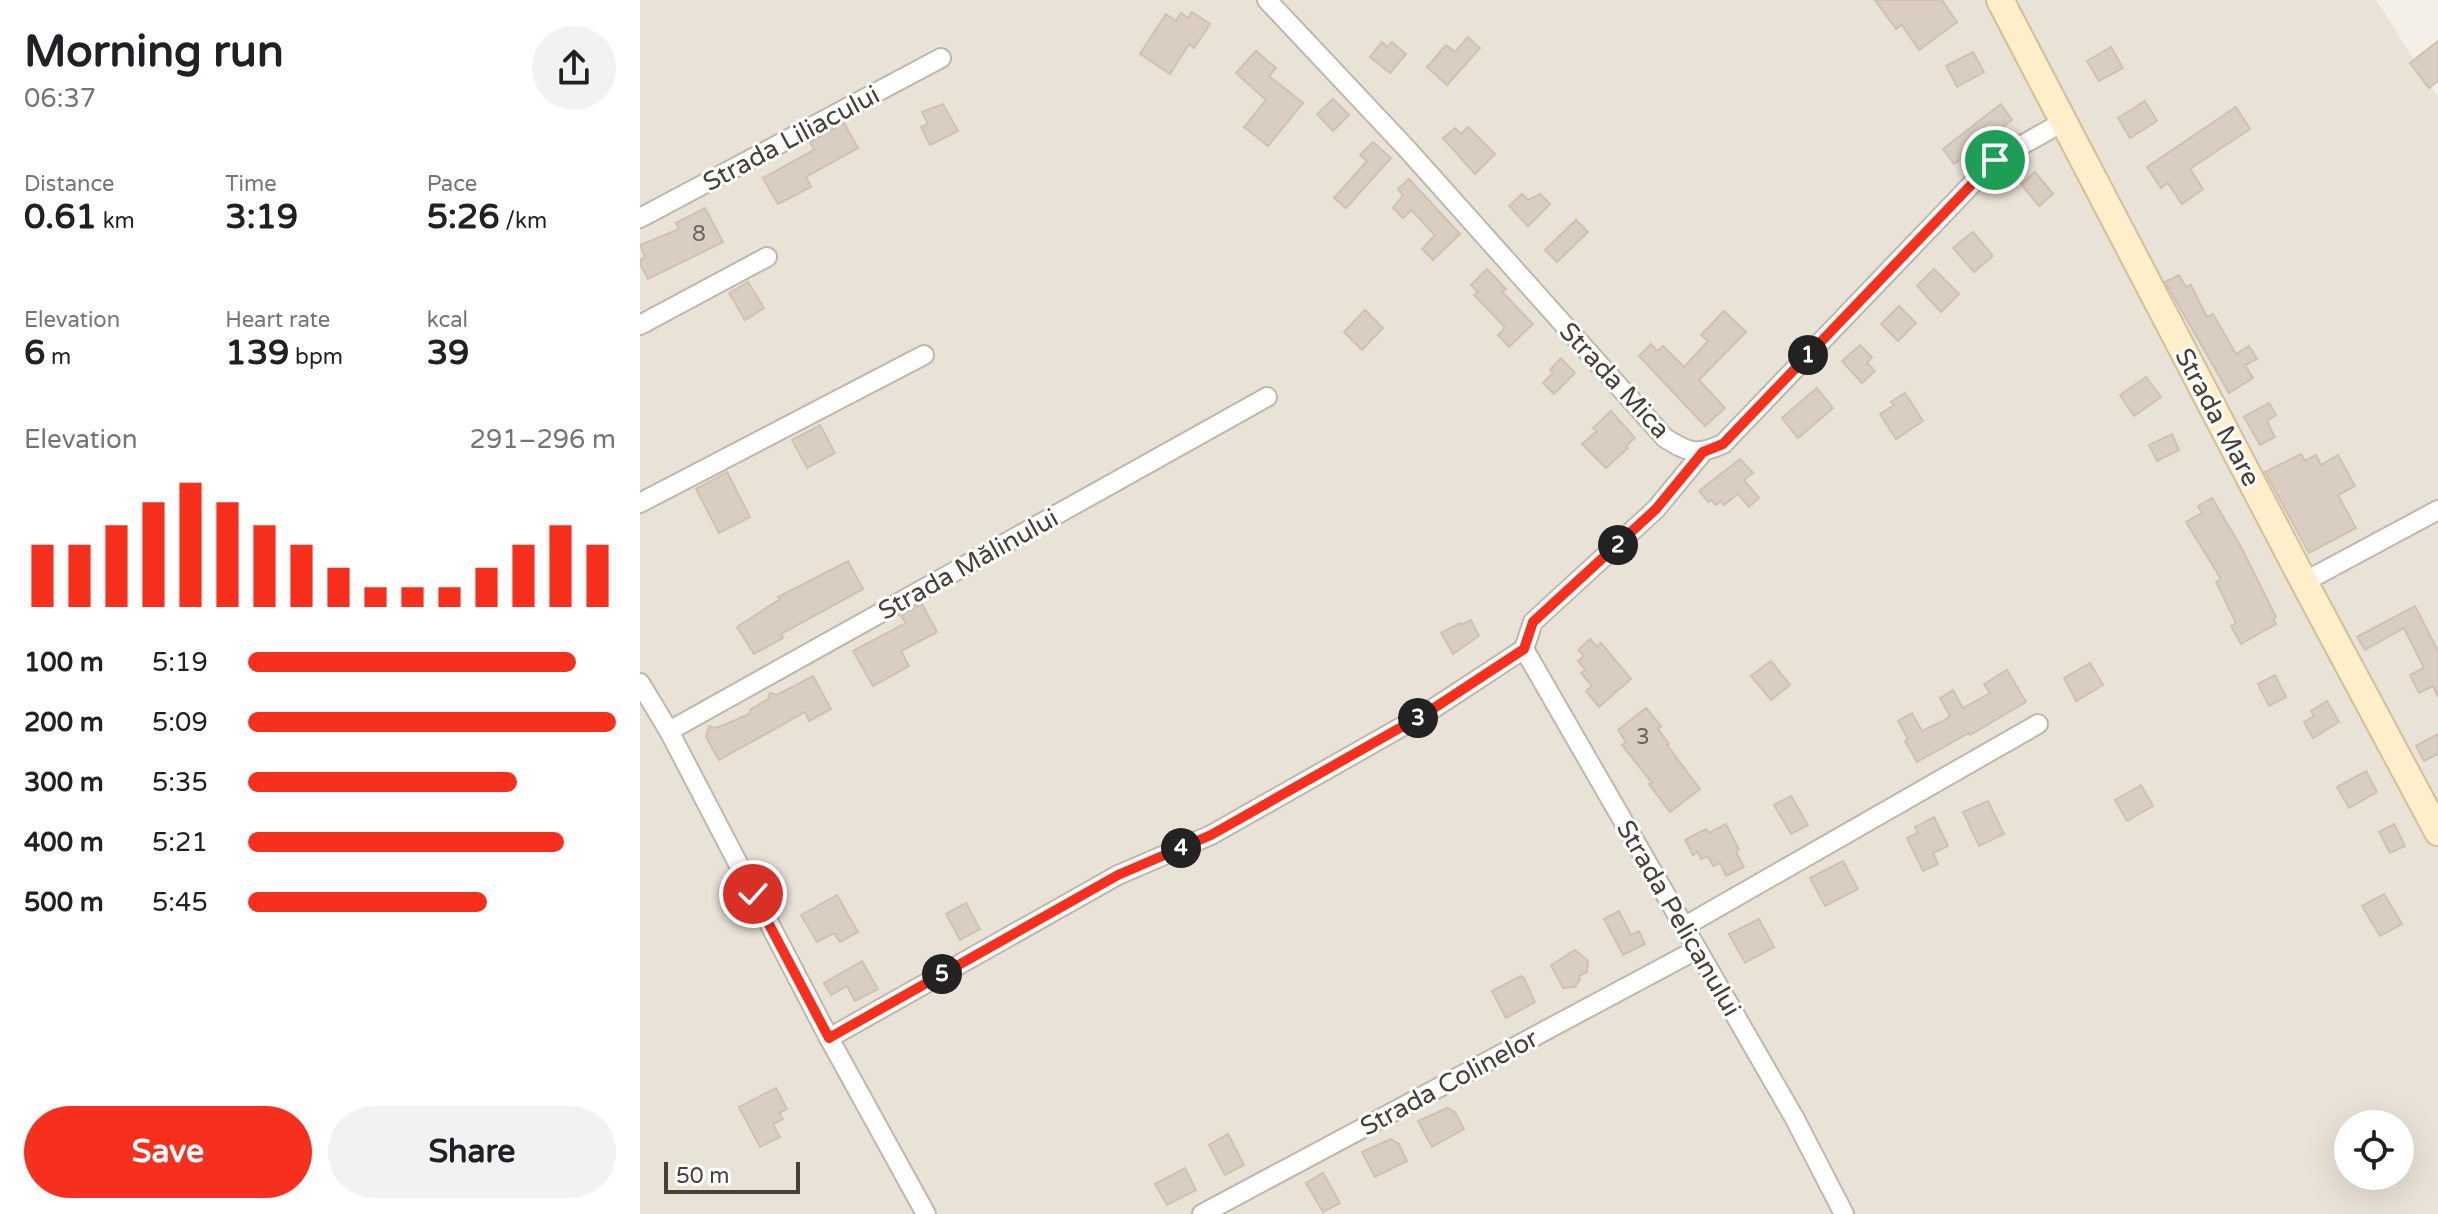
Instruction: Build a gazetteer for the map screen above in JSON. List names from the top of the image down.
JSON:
{
  "streets": {
    "street": [
      "Strada Liliacului",
      "Strada Mica",
      "Strada Mare",
      "Strada Mălinului",
      "Strada Pelicanului",
      "Strada Colinelor"
    ]
  },
  "crossings": [
    ["Strada Pelicanului", "Strada Colinelor"]
  ],
  "house_numbers": ["8", "3"],
  "scale_bar": "50 m",
  "page": {
    "heading": ["Morning run", "06:37"],
    "stats": [
      ["Distance", "0.61 km"],
      ["Time", "3:19"],
      ["Pace", "5:26 /km"],
      ["Elevation", "6 m"],
      ["Heart rate", "139 bpm"],
      ["kcal", "39"]
    ],
    "pins": [
      "1",
      "2",
      "3",
      "4",
      "5"
    ],
    "chart": ["Elevation", "291–296 m"],
    "list": [
      {
        "name": "100 m",
        "note": "5:19"
      },
      {
        "name": "200 m",
        "note": "5:09"
      },
      {
        "name": "300 m",
        "note": "5:35"
      },
      {
        "name": "400 m",
        "note": "5:21"
      },
      {
        "name": "500 m",
        "note": "5:45"
      }
    ],
    "buttons": ["Save", "Share"],
    "scale": "50 m"
  }
}
